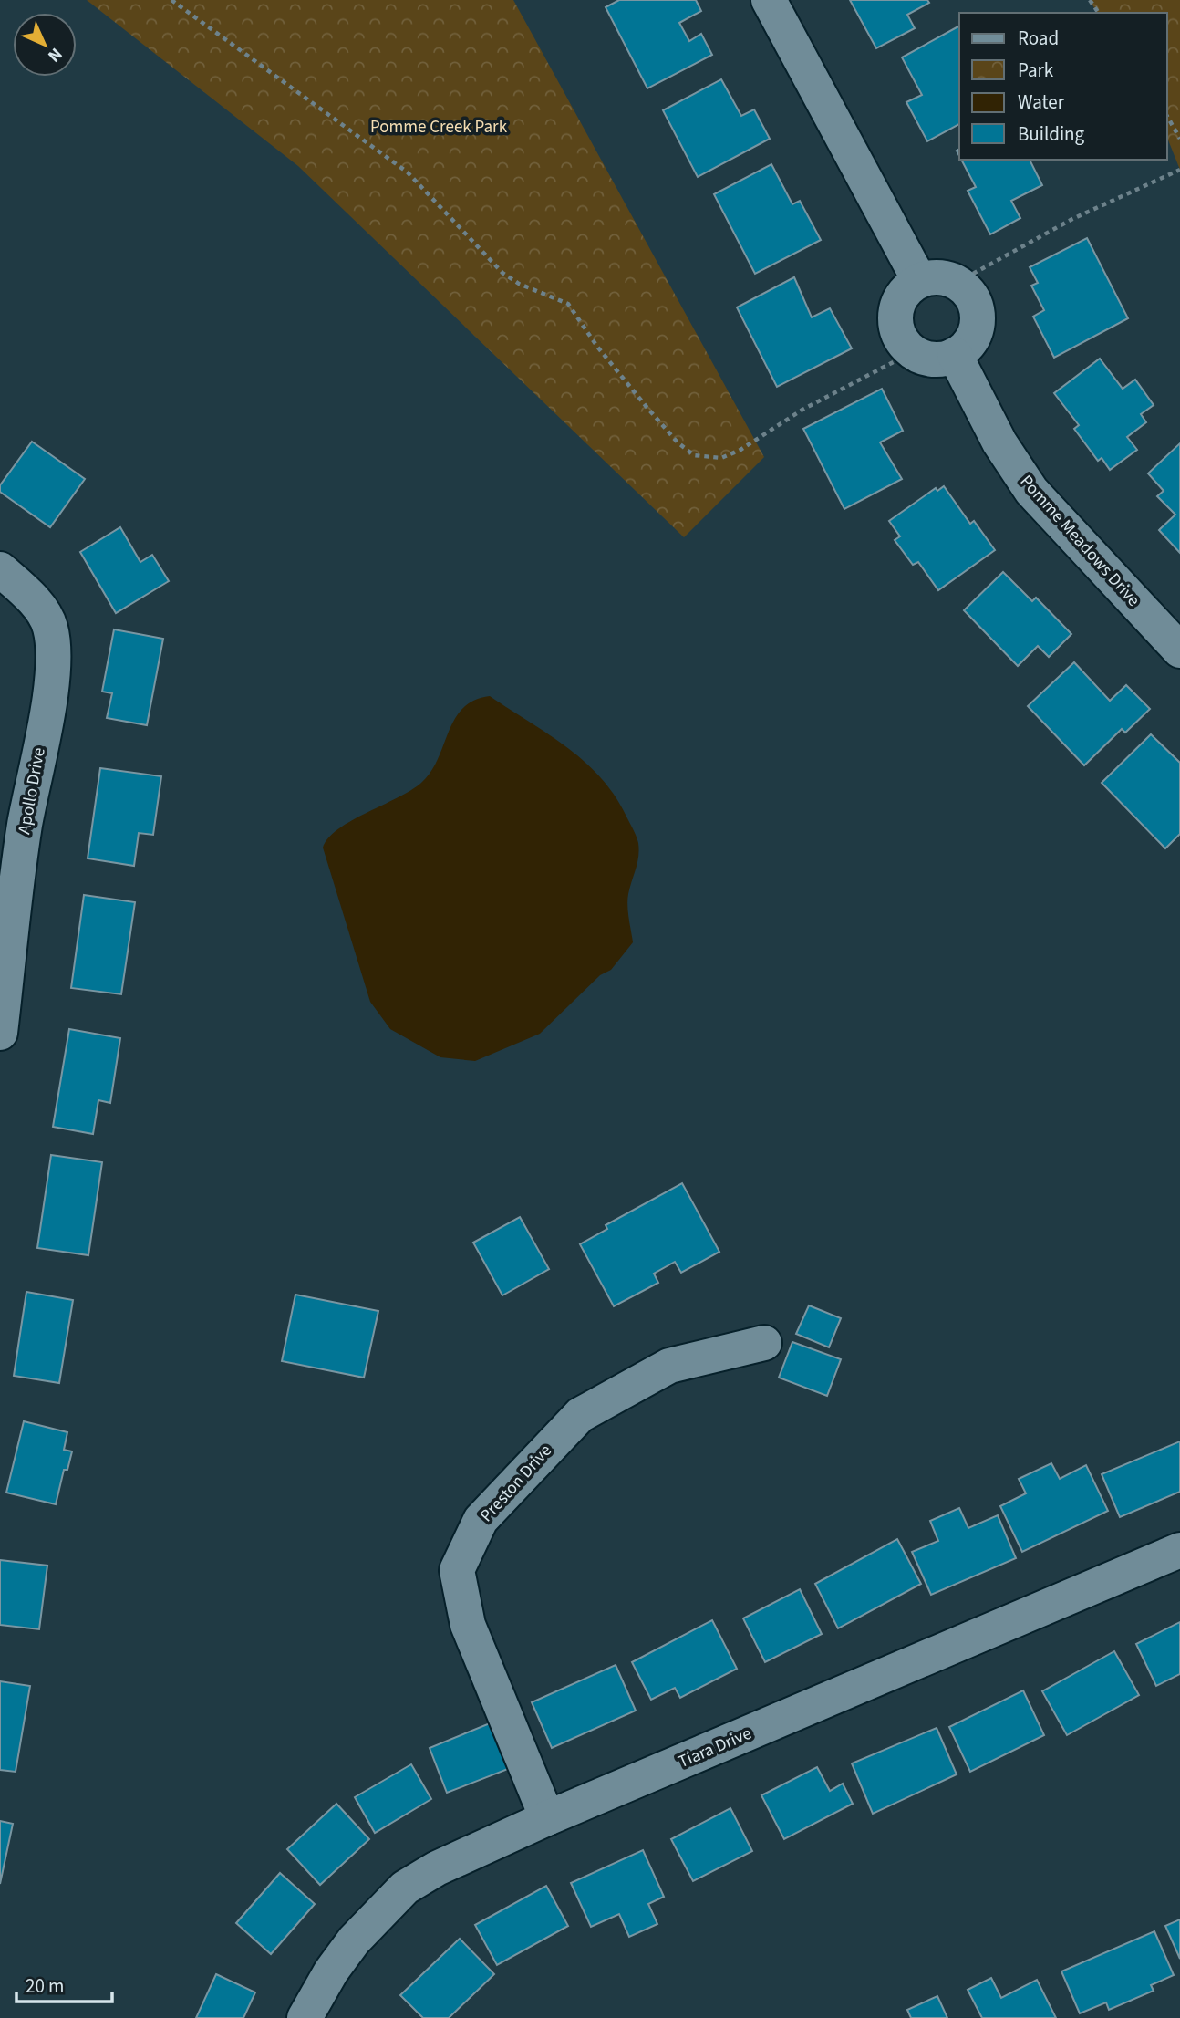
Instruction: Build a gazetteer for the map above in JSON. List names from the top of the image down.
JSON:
{
  "streets": {
    "street": [
      "Pomme Meadows Drive",
      "Apollo Drive",
      "Preston Drive",
      "Tiara Drive"
    ]
  },
  "crossings": [
    ["Preston Drive", "Tiara Drive"]
  ],
  "parks": ["Pomme Creek Park"],
  "legend": [
    "Road",
    "Park",
    "Water",
    "Building"
  ],
  "scale_bar": "20 m",
  "north": "bottom right"
}
